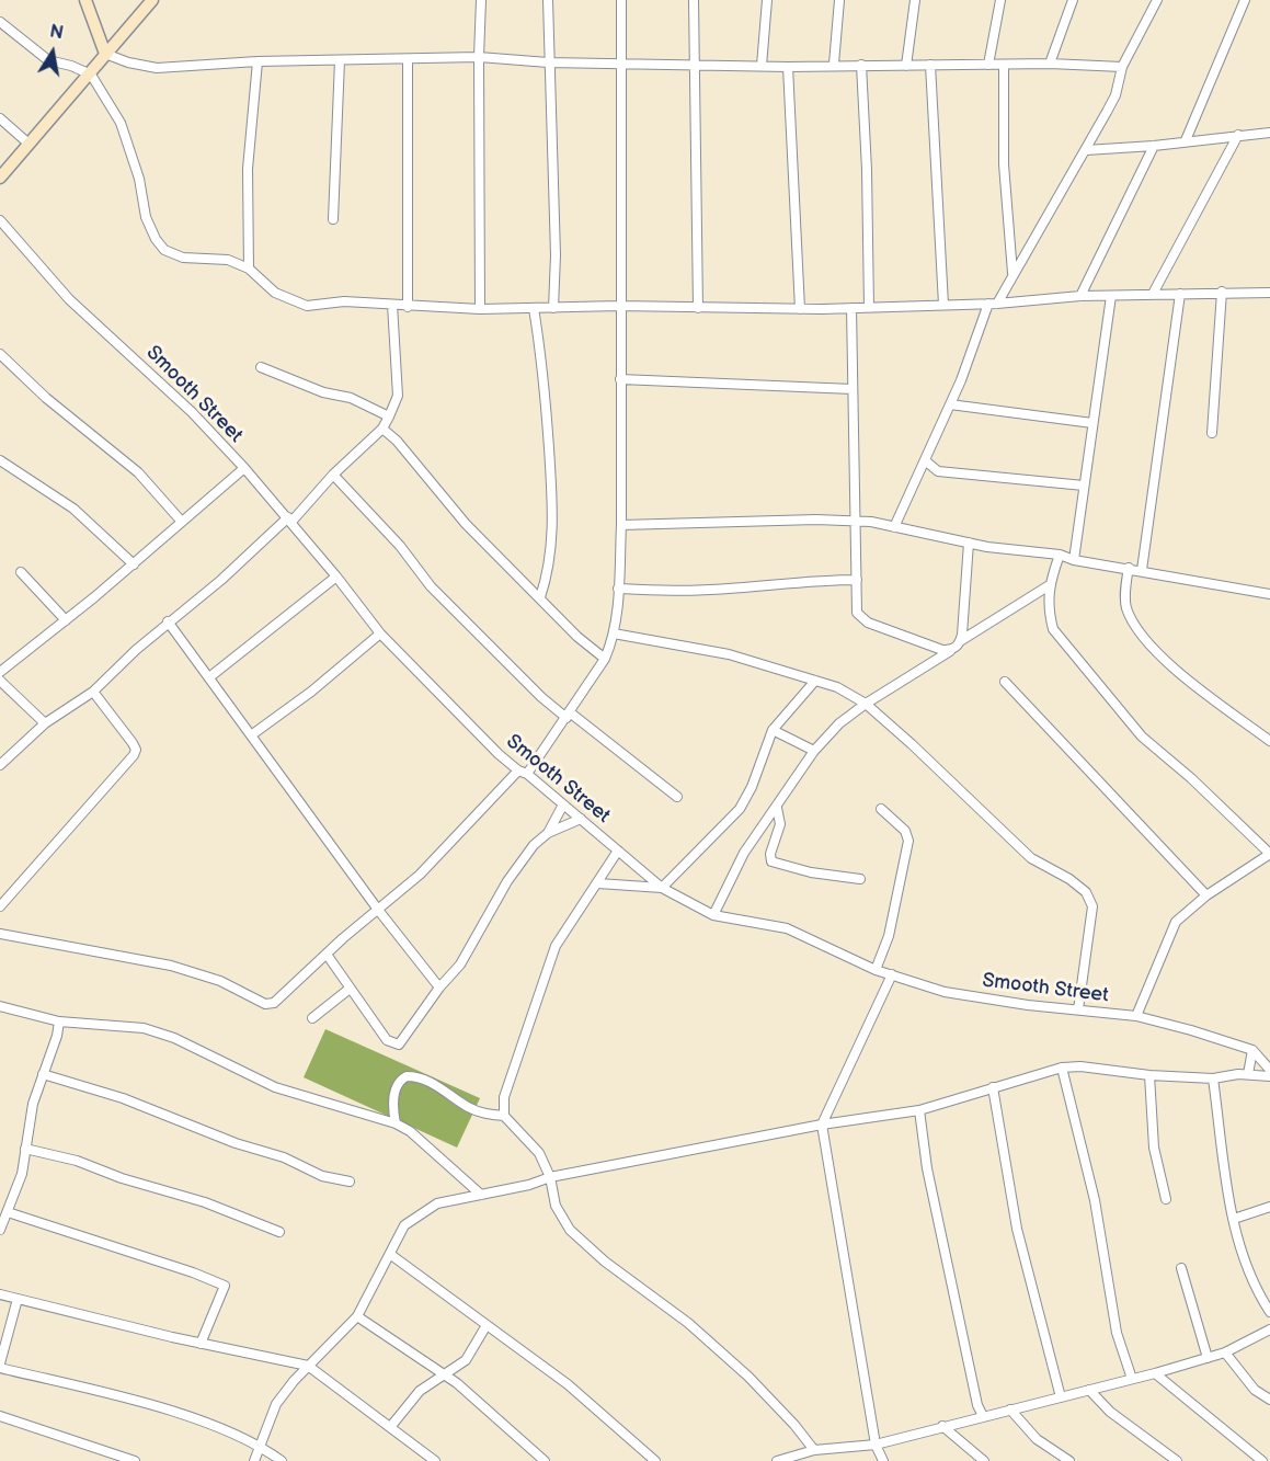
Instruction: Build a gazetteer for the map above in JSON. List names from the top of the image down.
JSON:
{
  "streets": {
    "street": ["Smooth Street"]
  },
  "north": "top"
}
